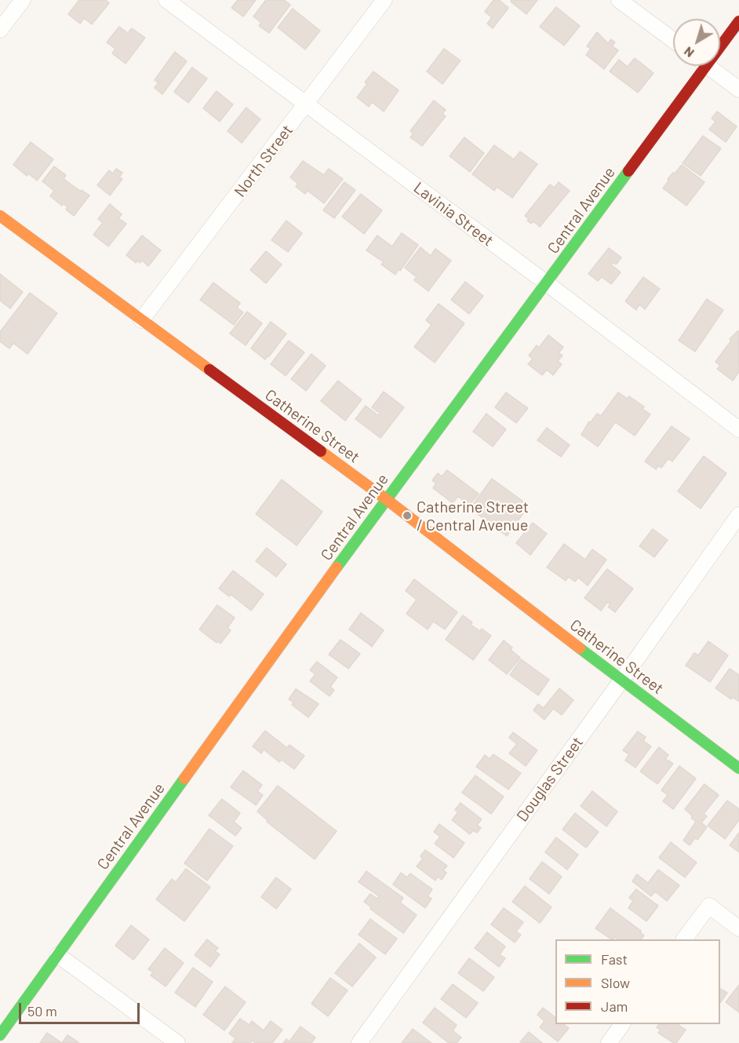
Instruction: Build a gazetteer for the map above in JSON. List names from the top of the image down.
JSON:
{
  "streets": {
    "main road": ["Central Avenue", "Catherine Street"],
    "street": ["North Street", "Lavinia Street", "Douglas Street"]
  },
  "crossings": [
    ["North Street", "Lavinia Street"],
    ["North Street", "Catherine Street"],
    ["Central Avenue", "Lavinia Street"],
    ["Central Avenue", "Catherine Street"],
    ["Catherine Street", "Douglas Street"]
  ],
  "places": ["Catherine Street / Central Avenue"],
  "legend": ["Fast", "Slow", "Jam"],
  "scale_bar": "50 m",
  "north": "bottom left"
}
